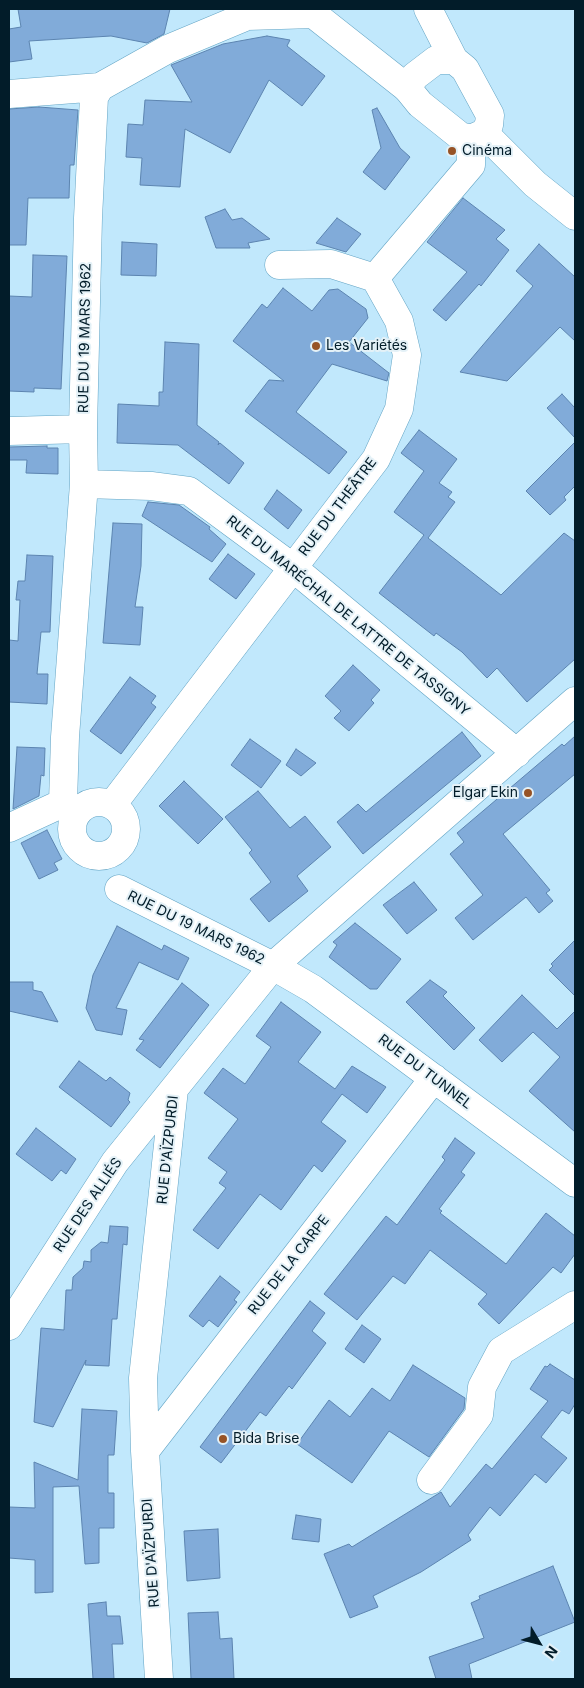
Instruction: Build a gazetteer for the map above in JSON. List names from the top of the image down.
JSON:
{
  "streets": {
    "street": [
      "RUE DU 19 MARS 1962",
      "RUE DU THEÂTRE",
      "RUE DU MARÉCHAL DE LATTRE DE TASSIGNY",
      "RUE DU TUNNEL",
      "RUE D'AÏZPURDI",
      "RUE DES ALLIÉS",
      "RUE DE LA CARPE"
    ]
  },
  "crossings": [
    ["RUE DU 19 MARS 1962", "RUE DU THEÂTRE"],
    ["RUE DU 19 MARS 1962", "RUE DU MARÉCHAL DE LATTRE DE TASSIGNY"],
    ["RUE DU 19 MARS 1962", "RUE DU TUNNEL"],
    ["RUE DU 19 MARS 1962", "RUE D'AÏZPURDI"],
    ["RUE DU THEÂTRE", "RUE DU MARÉCHAL DE LATTRE DE TASSIGNY"],
    ["RUE DU MARÉCHAL DE LATTRE DE TASSIGNY", "RUE D'AÏZPURDI"],
    ["RUE DU TUNNEL", "RUE D'AÏZPURDI"],
    ["RUE DU TUNNEL", "RUE DE LA CARPE"],
    ["RUE D'AÏZPURDI", "RUE DES ALLIÉS"],
    ["RUE D'AÏZPURDI", "RUE DE LA CARPE"]
  ],
  "places": [
    "Cinéma",
    "Les Variétés",
    "Elgar Ekin",
    "Bida Brise"
  ],
  "north": "bottom right"
}
